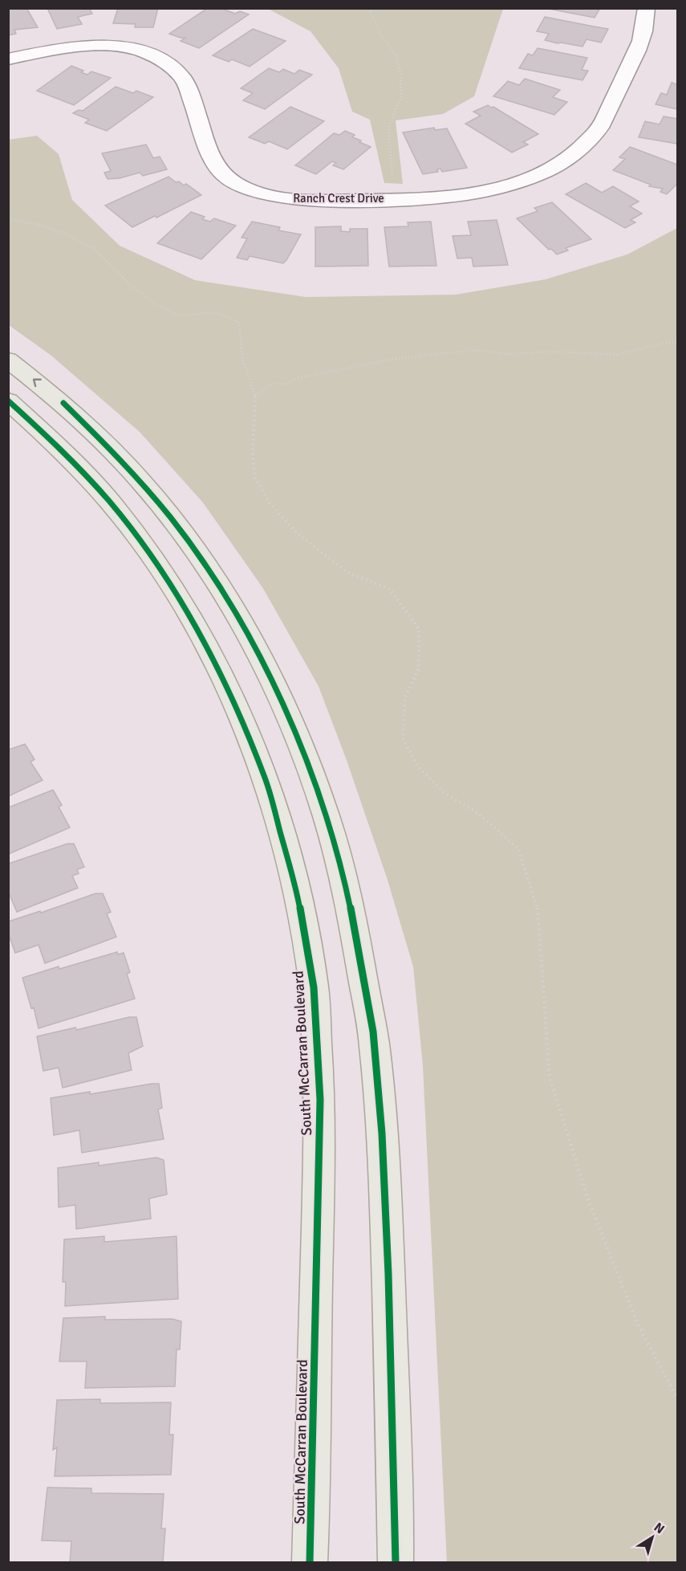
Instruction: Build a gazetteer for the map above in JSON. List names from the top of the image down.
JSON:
{
  "streets": {
    "main road": ["South McCarran Boulevard"],
    "street": ["Ranch Crest Drive"]
  },
  "north": "top right"
}
